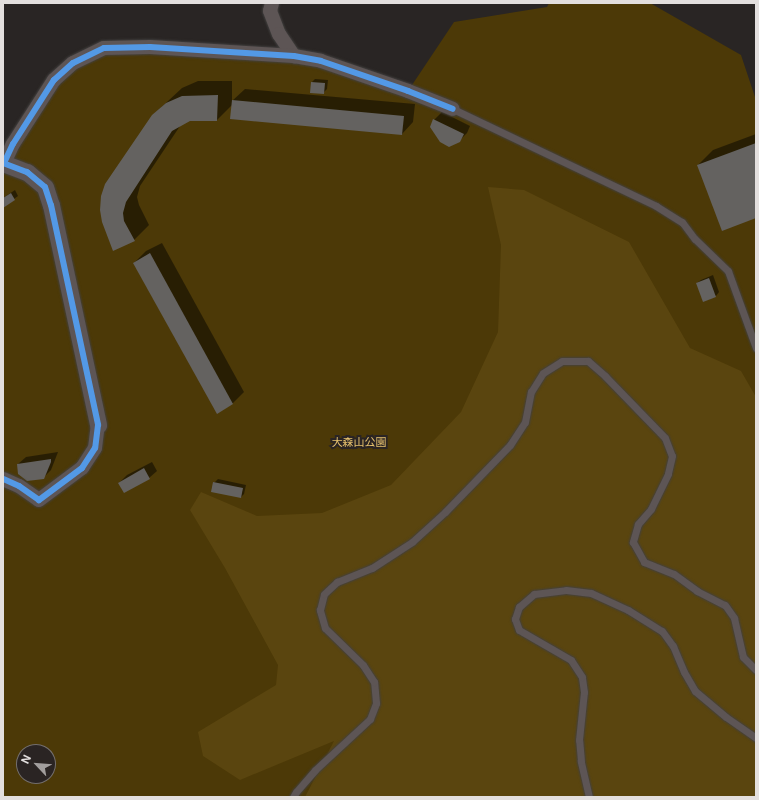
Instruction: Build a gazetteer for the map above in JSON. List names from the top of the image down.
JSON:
{
  "parks": ["大森山公園"],
  "north": "top left"
}
